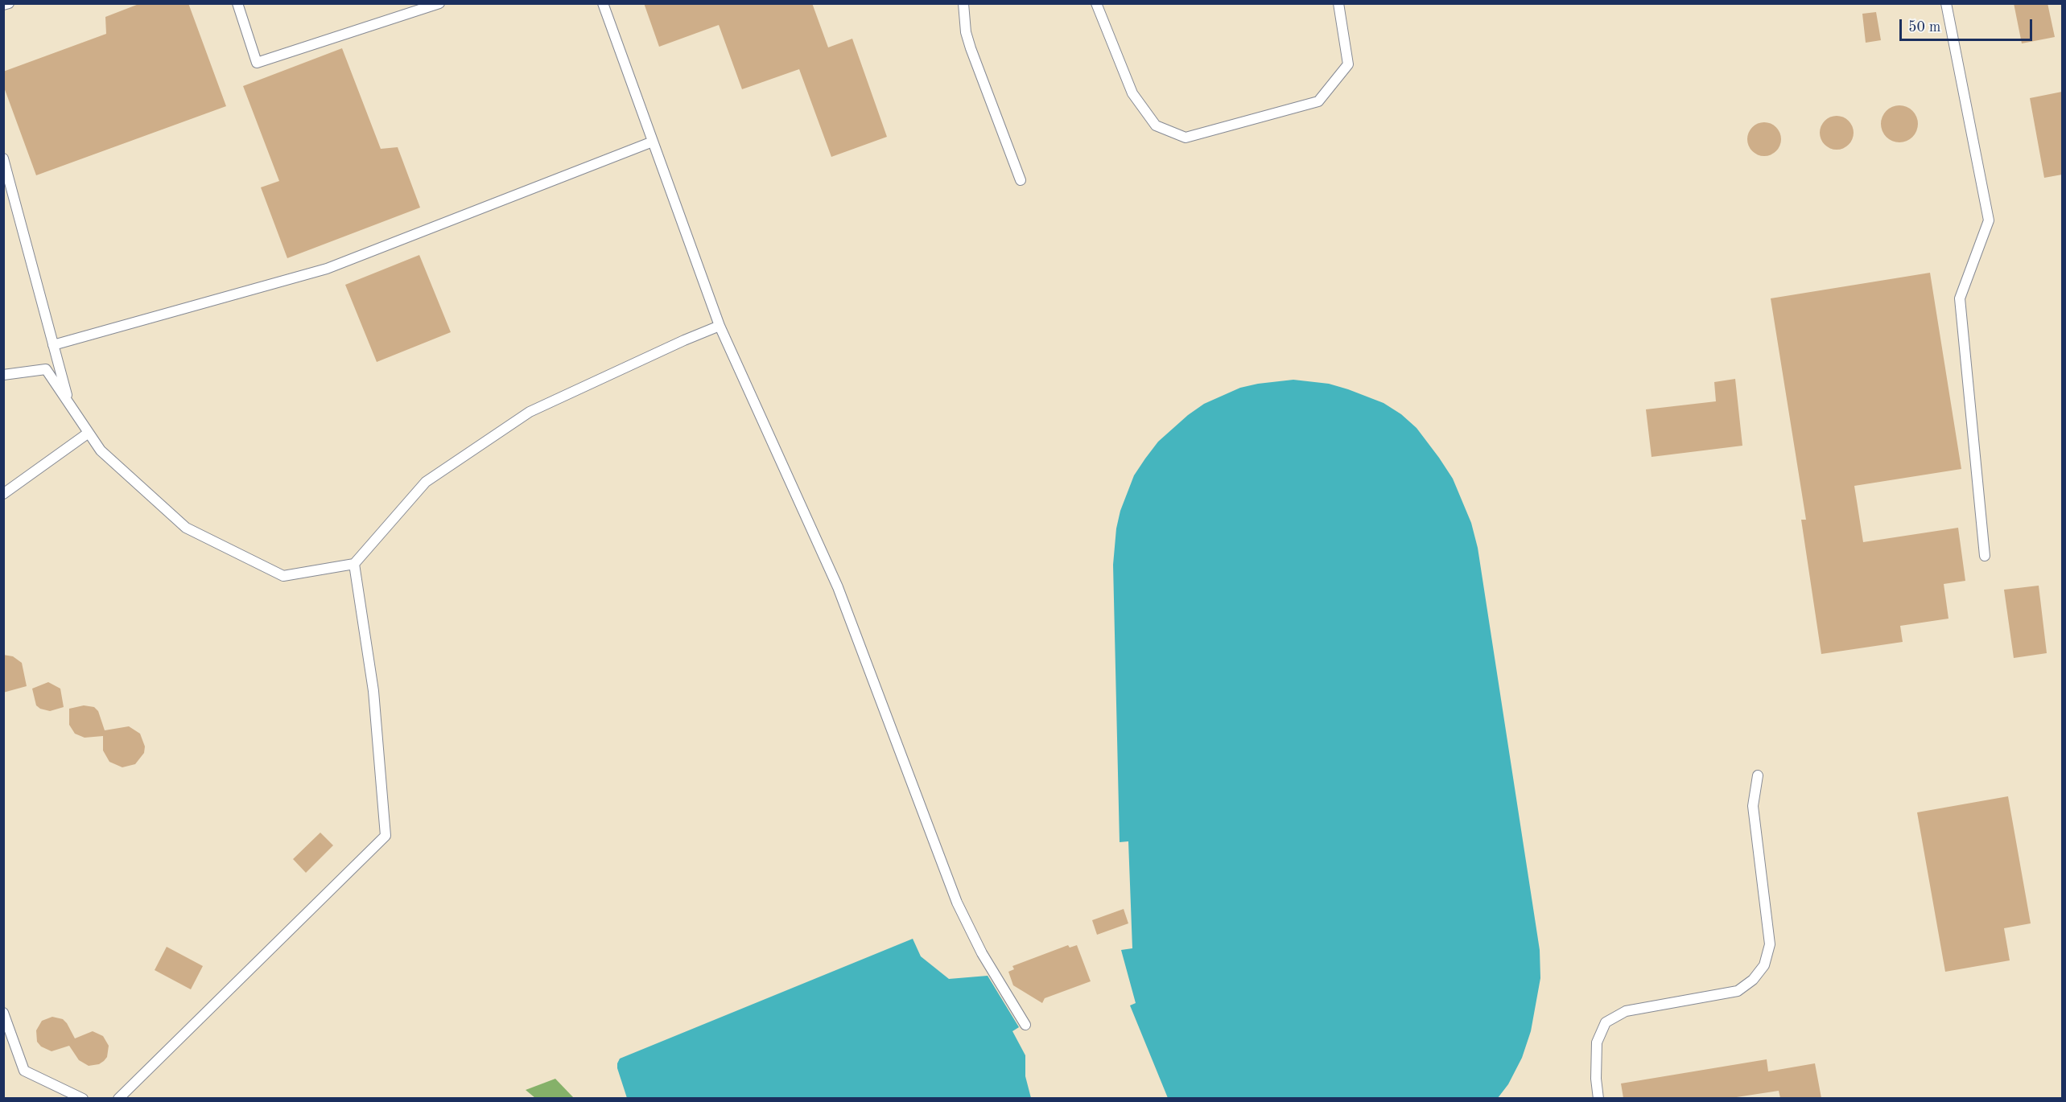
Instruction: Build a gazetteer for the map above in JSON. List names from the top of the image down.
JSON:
{
  "scale_bar": "50 m"
}
